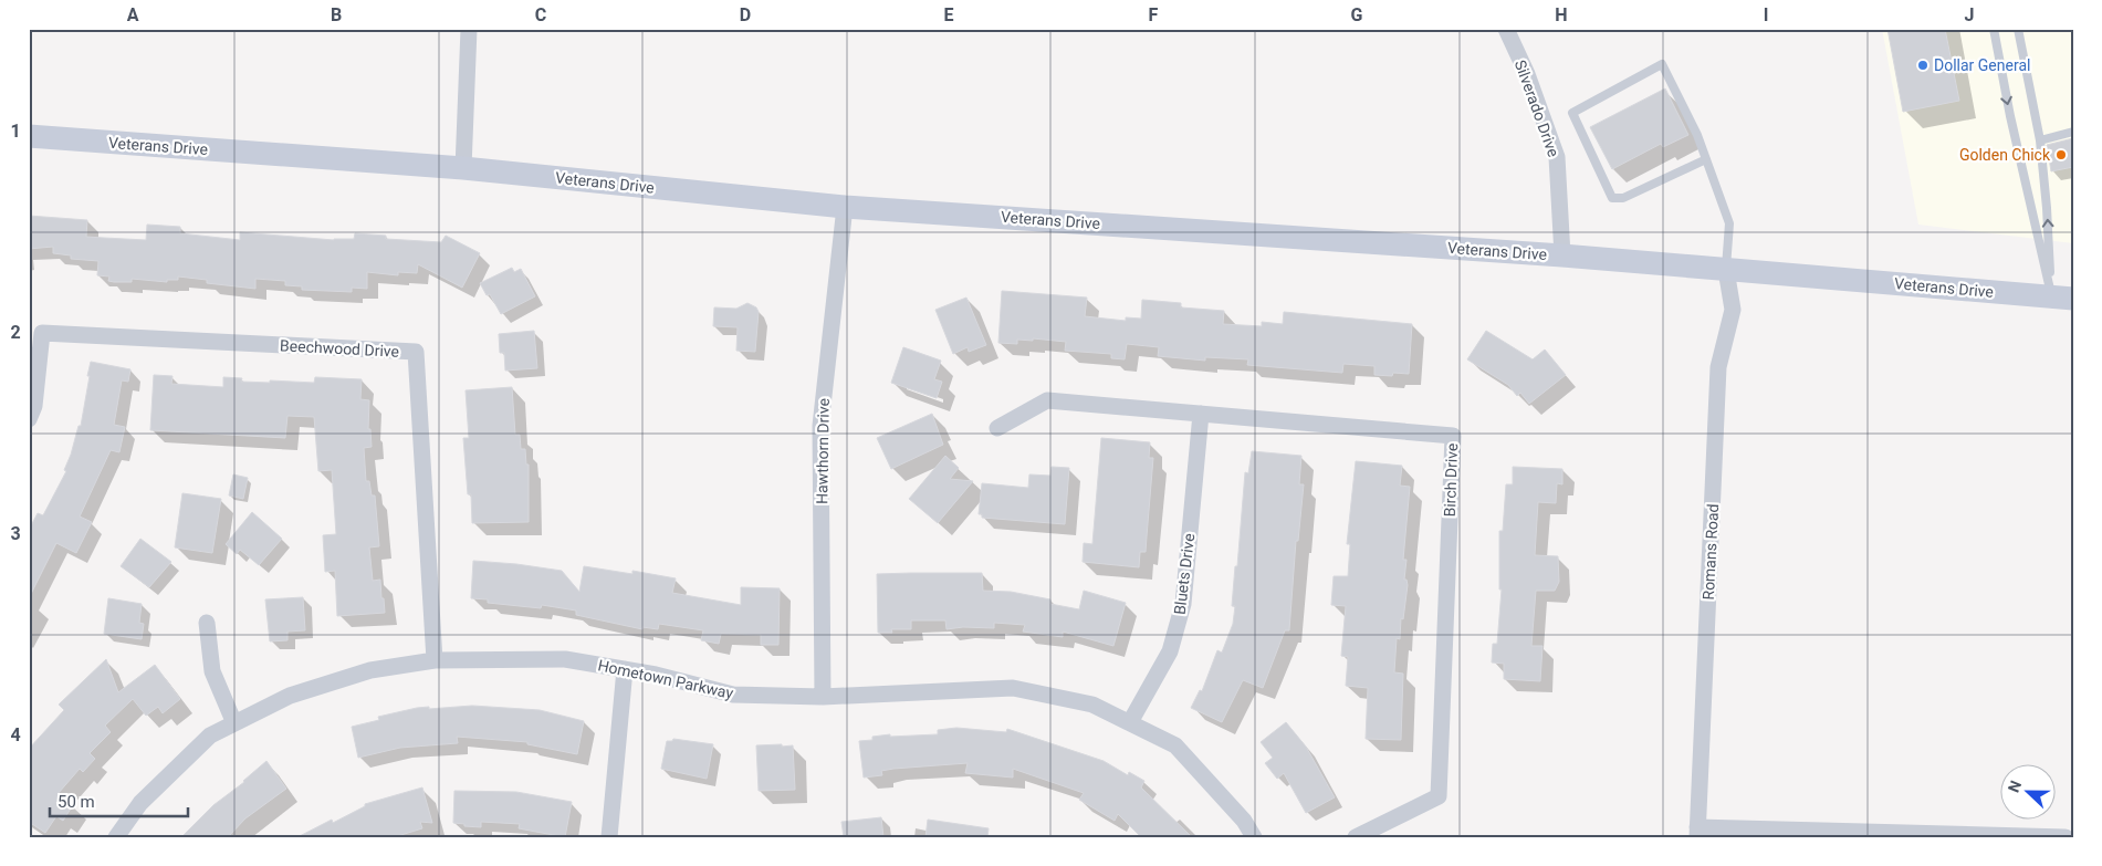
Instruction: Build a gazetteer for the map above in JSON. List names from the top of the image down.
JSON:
{
  "streets": {
    "main road": ["Veterans Drive"],
    "street": [
      "Silverado Drive",
      "Beechwood Drive",
      "Hawthorn Drive",
      "Birch Drive",
      "Romans Road",
      "Bluets Drive",
      "Hometown Parkway"
    ]
  },
  "crossings": [
    ["Silverado Drive", "Veterans Drive"],
    ["Veterans Drive", "Hawthorn Drive"],
    ["Veterans Drive", "Romans Road"],
    ["Beechwood Drive", "Hometown Parkway"],
    ["Hawthorn Drive", "Hometown Parkway"],
    ["Birch Drive", "Bluets Drive"],
    ["Bluets Drive", "Hometown Parkway"]
  ],
  "places": ["Dollar General", "Golden Chick"],
  "scale_bar": "50 m",
  "north": "left",
  "grid": {
    "columns": [
      "A",
      "B",
      "C",
      "D",
      "E",
      "F",
      "G",
      "H",
      "I",
      "J"
    ],
    "rows": [
      "1",
      "2",
      "3",
      "4"
    ]
  }
}
